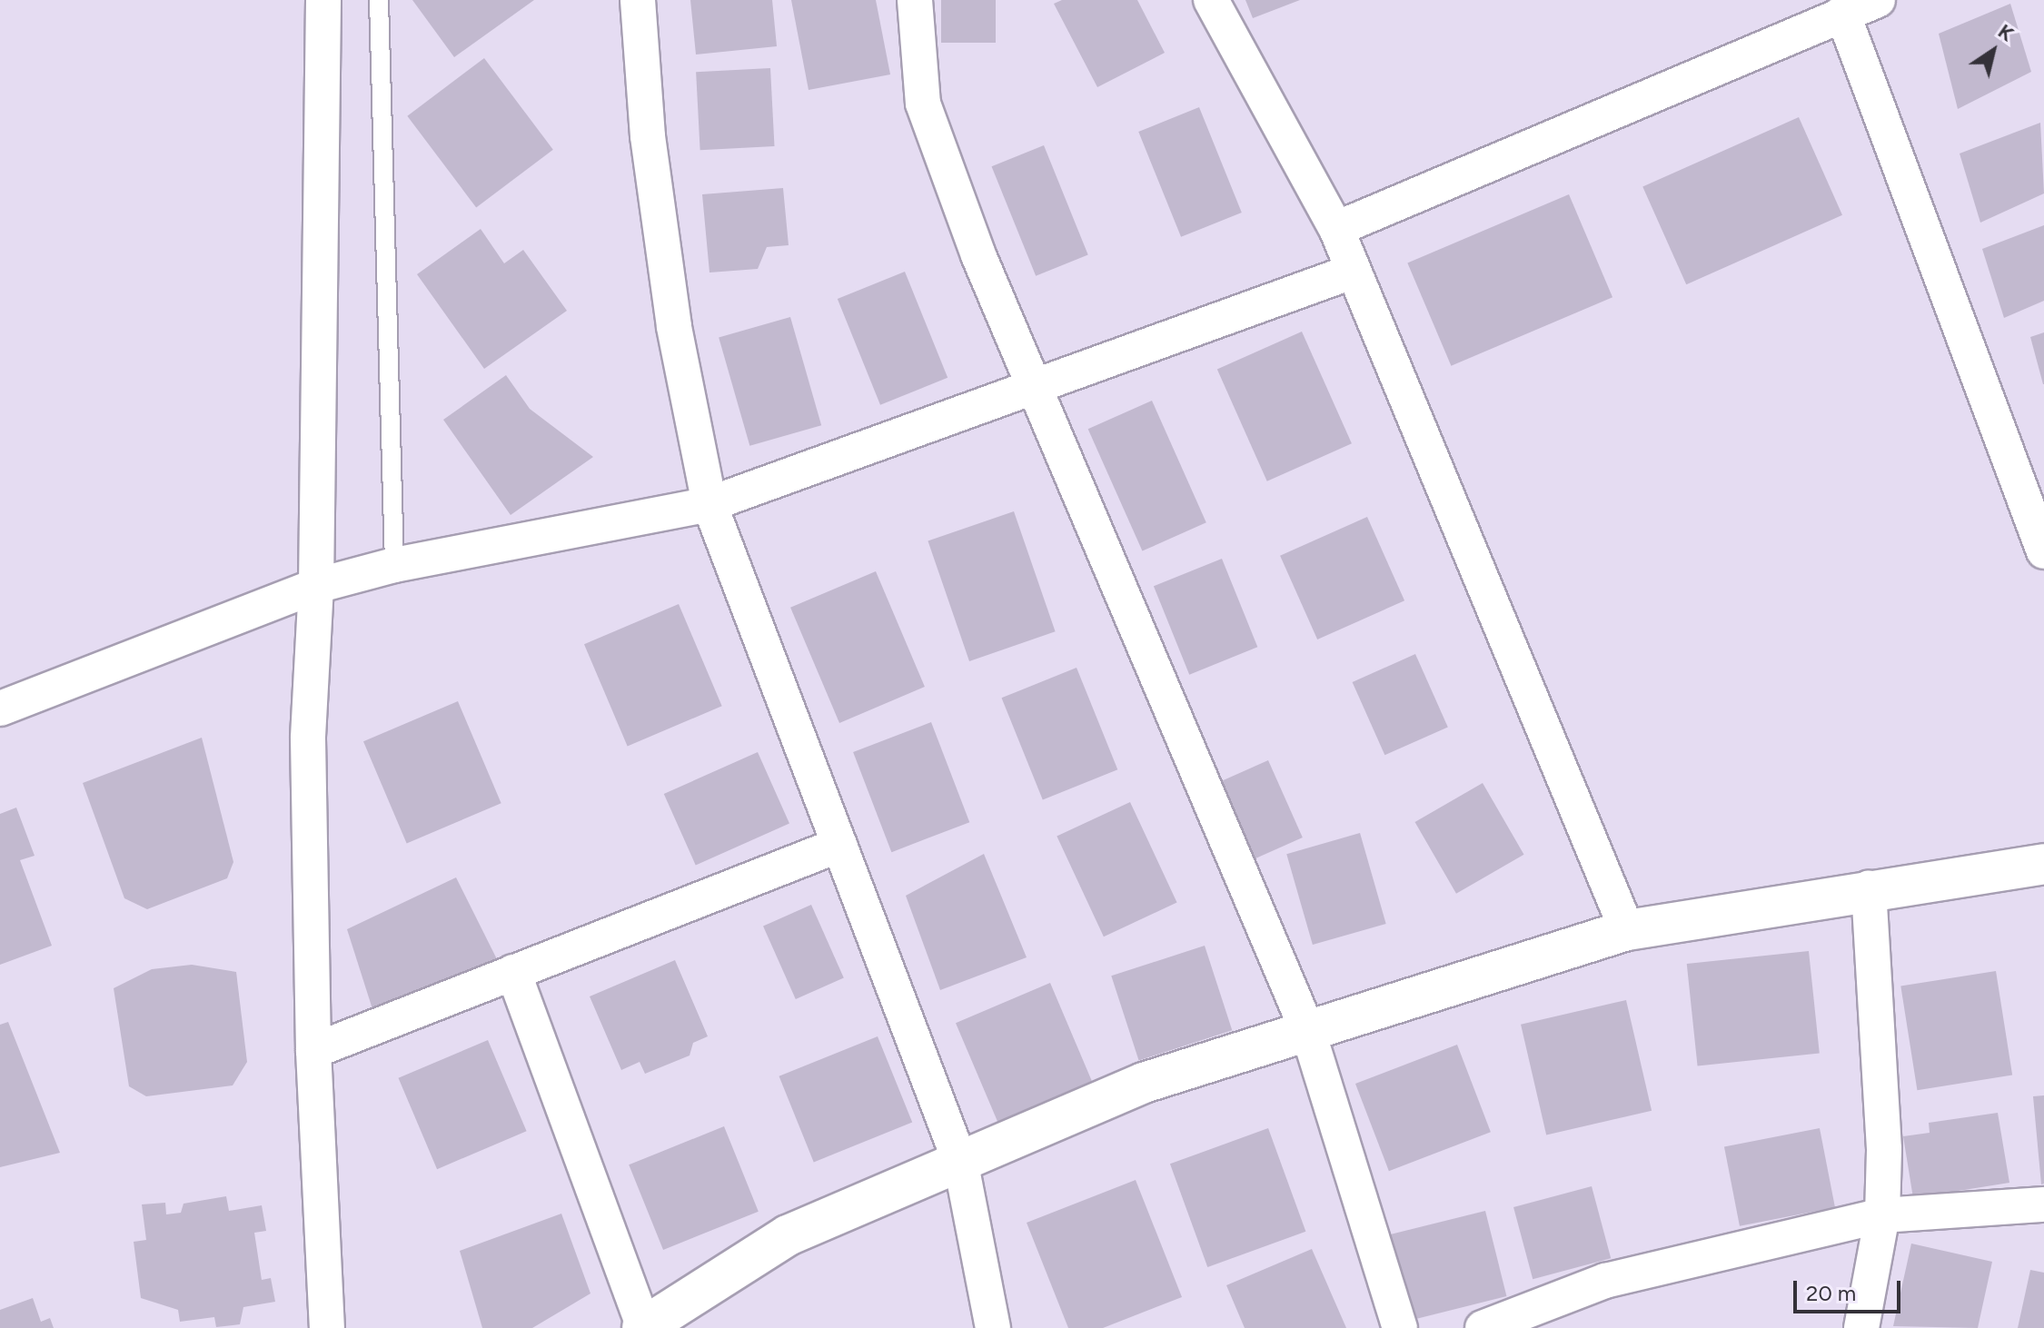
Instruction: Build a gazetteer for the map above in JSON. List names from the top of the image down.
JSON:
{
  "scale_bar": "20 m",
  "north": "top right"
}
